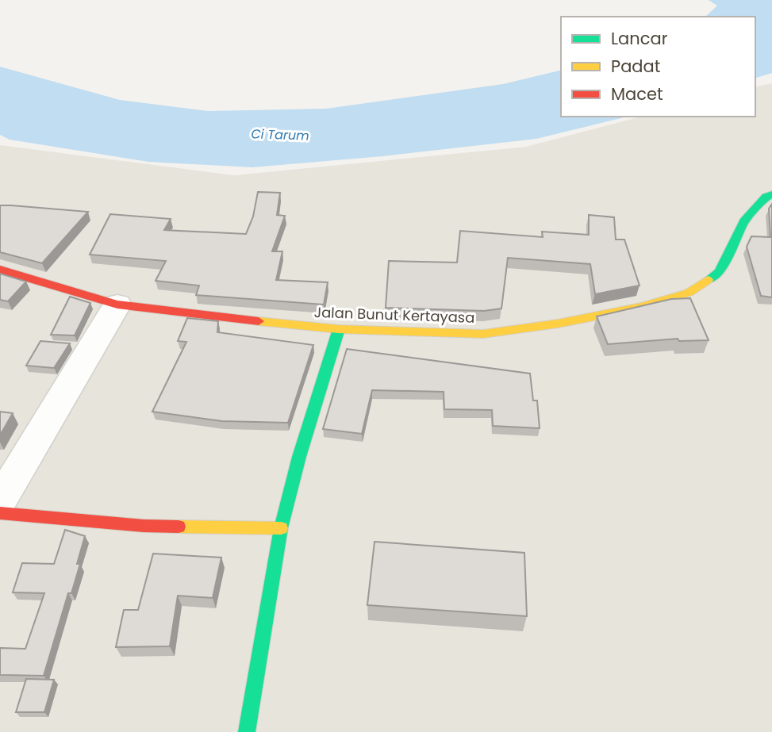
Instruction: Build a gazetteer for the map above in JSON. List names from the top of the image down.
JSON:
{
  "streets": {
    "street": ["Jalan Bunut Kertayasa"]
  },
  "water": ["Ci Tarum"],
  "legend": ["Lancar", "Padat", "Macet"]
}
